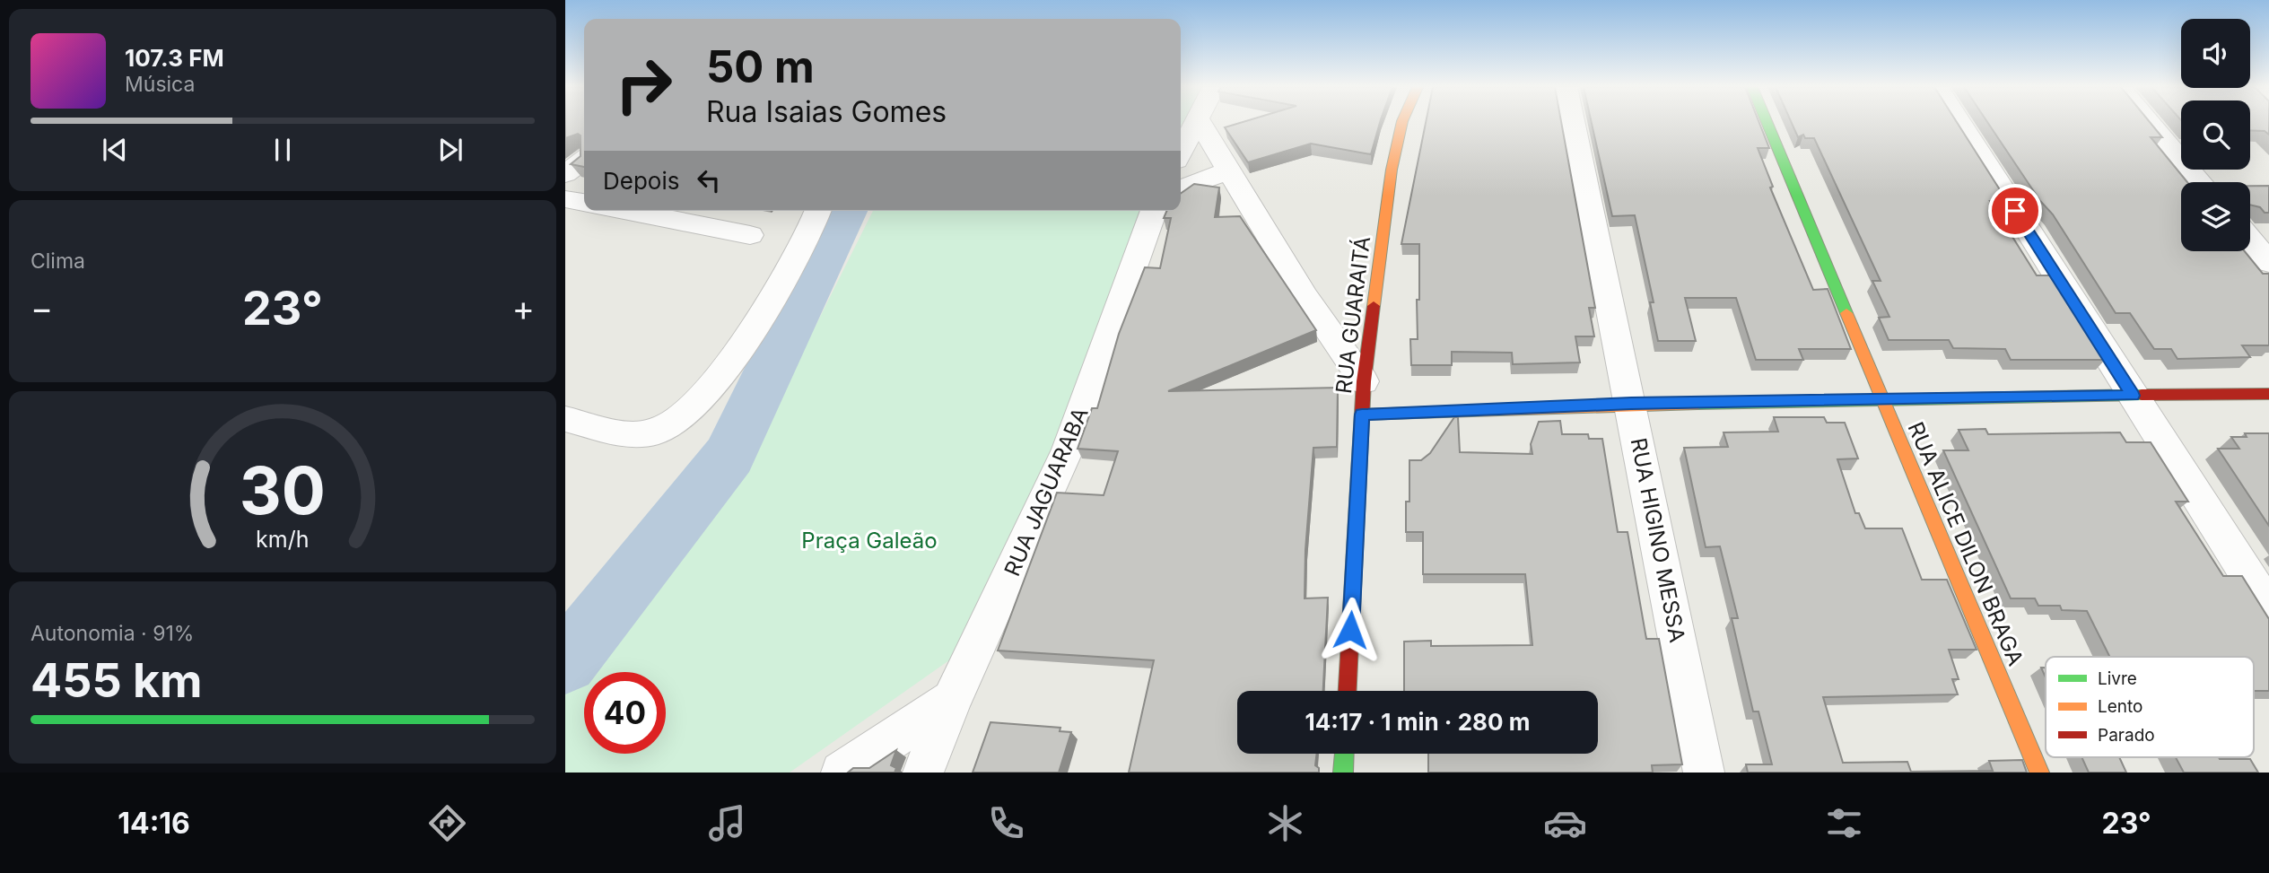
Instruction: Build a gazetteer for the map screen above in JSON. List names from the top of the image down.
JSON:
{
  "streets": {
    "street": [
      "RUA GUARAITÁ",
      "RUA JAGUARABA",
      "RUA HIGINO MESSA",
      "RUA ALICE DILON BRAGA"
    ]
  },
  "parks": ["Praça Galeão"],
  "legend": ["Livre", "Lento", "Parado"],
  "page": {
    "turn": ["50 m", "Rua Isaias Gomes"],
    "song": ["107.3 FM", "Música"],
    "then": "Depois",
    "tile": [
      "Clima",
      ["Autonomia · 91%", "455 km"]
    ],
    "heat": ["−", "23°", "+"],
    "limit": "40",
    "trip": "14:17 · 1 min · 280 m",
    "tabs": ["14:16", "23°"],
    "gauge": ["30", "km/h"]
  }
}
